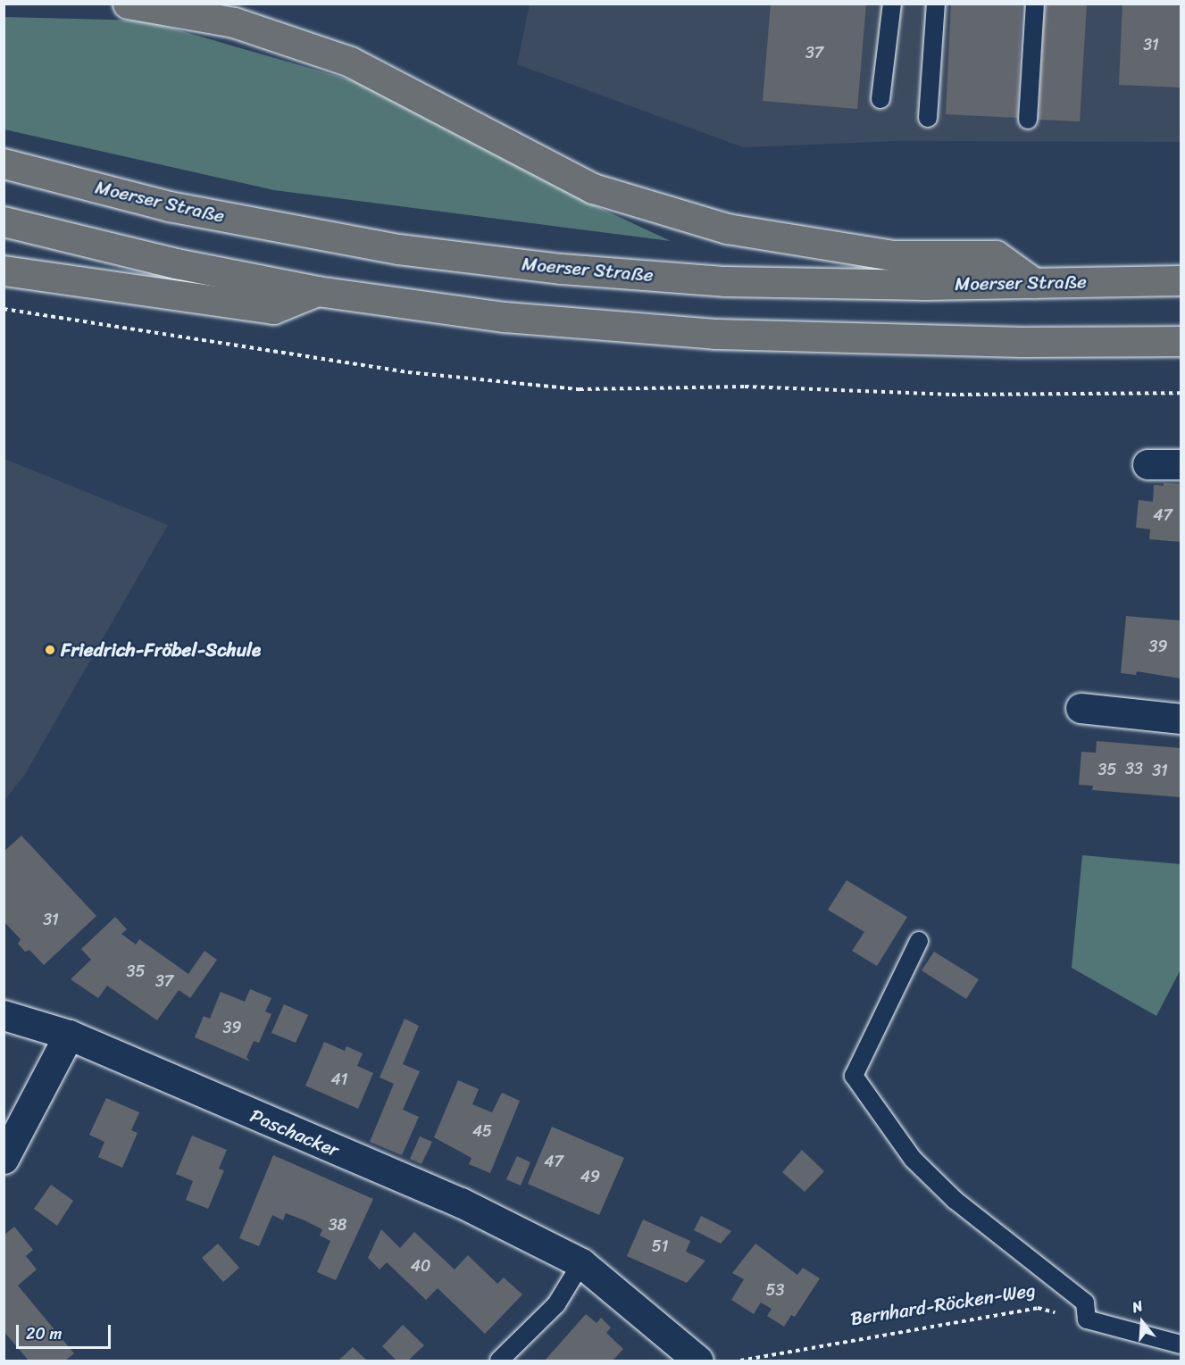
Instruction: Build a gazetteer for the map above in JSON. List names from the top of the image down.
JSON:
{
  "streets": {
    "highway": ["Moerser Straße"],
    "street": ["Paschacker"],
    "path": ["Bernhard-Röcken-Weg"]
  },
  "places": ["Friedrich-Fröbel-Schule"],
  "house_numbers": [
    "31",
    "37",
    "47",
    "39",
    "33",
    "35",
    "31",
    "31",
    "35",
    "37",
    "39",
    "41",
    "45",
    "47",
    "49",
    "38",
    "51",
    "40",
    "53"
  ],
  "scale_bar": "20 m",
  "north": "top"
}
